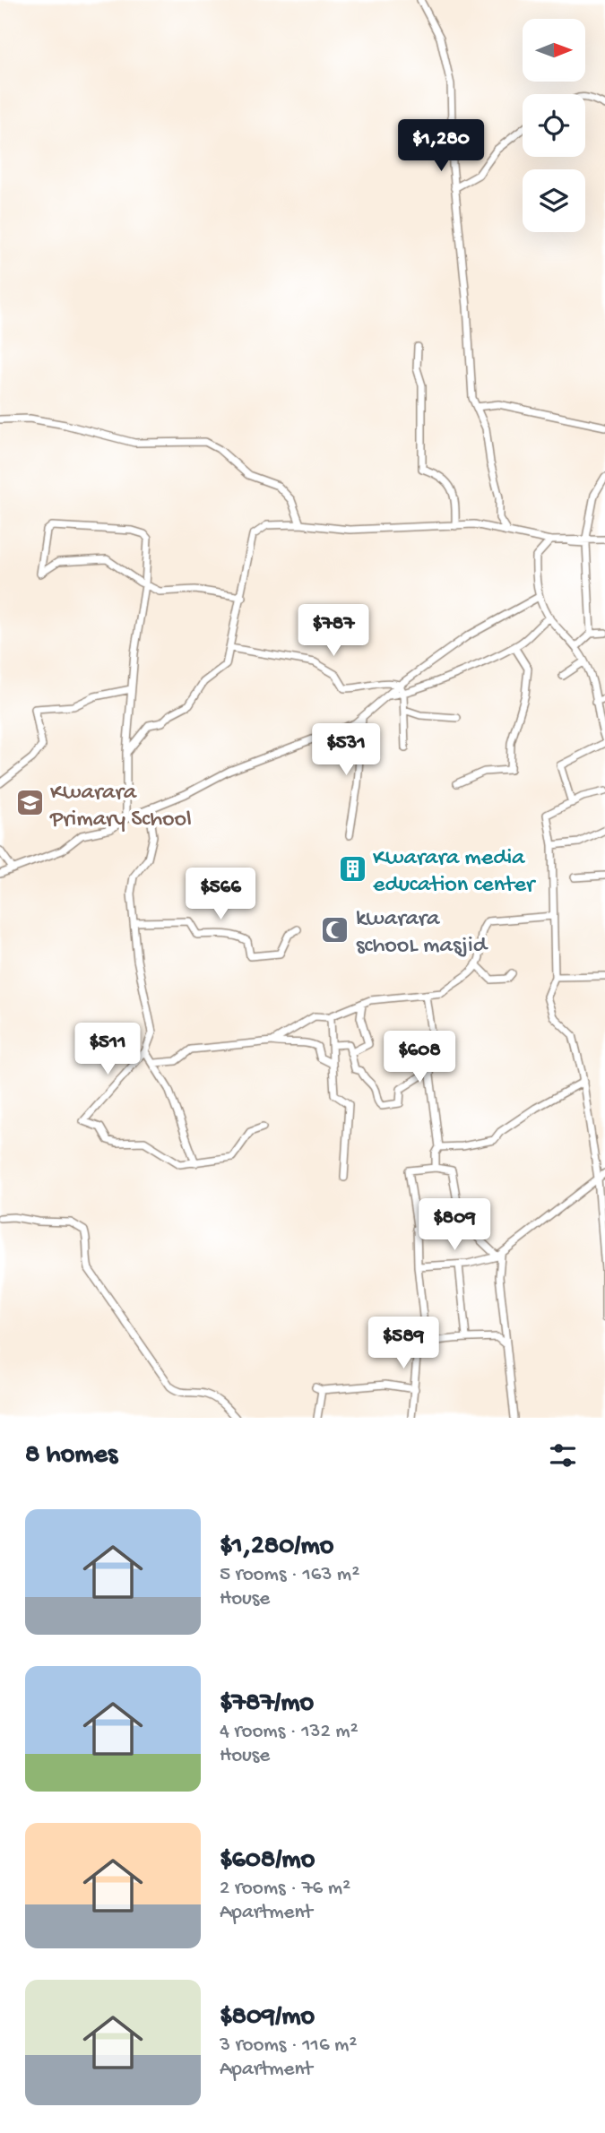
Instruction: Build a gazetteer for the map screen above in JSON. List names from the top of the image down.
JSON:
{
  "places": {
    "school or university": ["Kwarara Primary School"],
    "building": ["Kwarara media education center"],
    "mosque": ["kwarara schooL masjid"]
  },
  "north": "right",
  "page": {
    "price": [
      "$1,280",
      "$787",
      "$531",
      "$566",
      "$511",
      "$608",
      "$809",
      "$589"
    ],
    "heading": "8 homes",
    "list": [
      {
        "name": "$1,280/mo",
        "note": "5 rooms · 163 m² · House"
      },
      {
        "name": "$787/mo",
        "note": "4 rooms · 132 m² · House"
      },
      {
        "name": "$608/mo",
        "note": "2 rooms · 76 m² · Apartment"
      },
      {
        "name": "$809/mo",
        "note": "3 rooms · 116 m² · Apartment"
      }
    ]
  }
}
